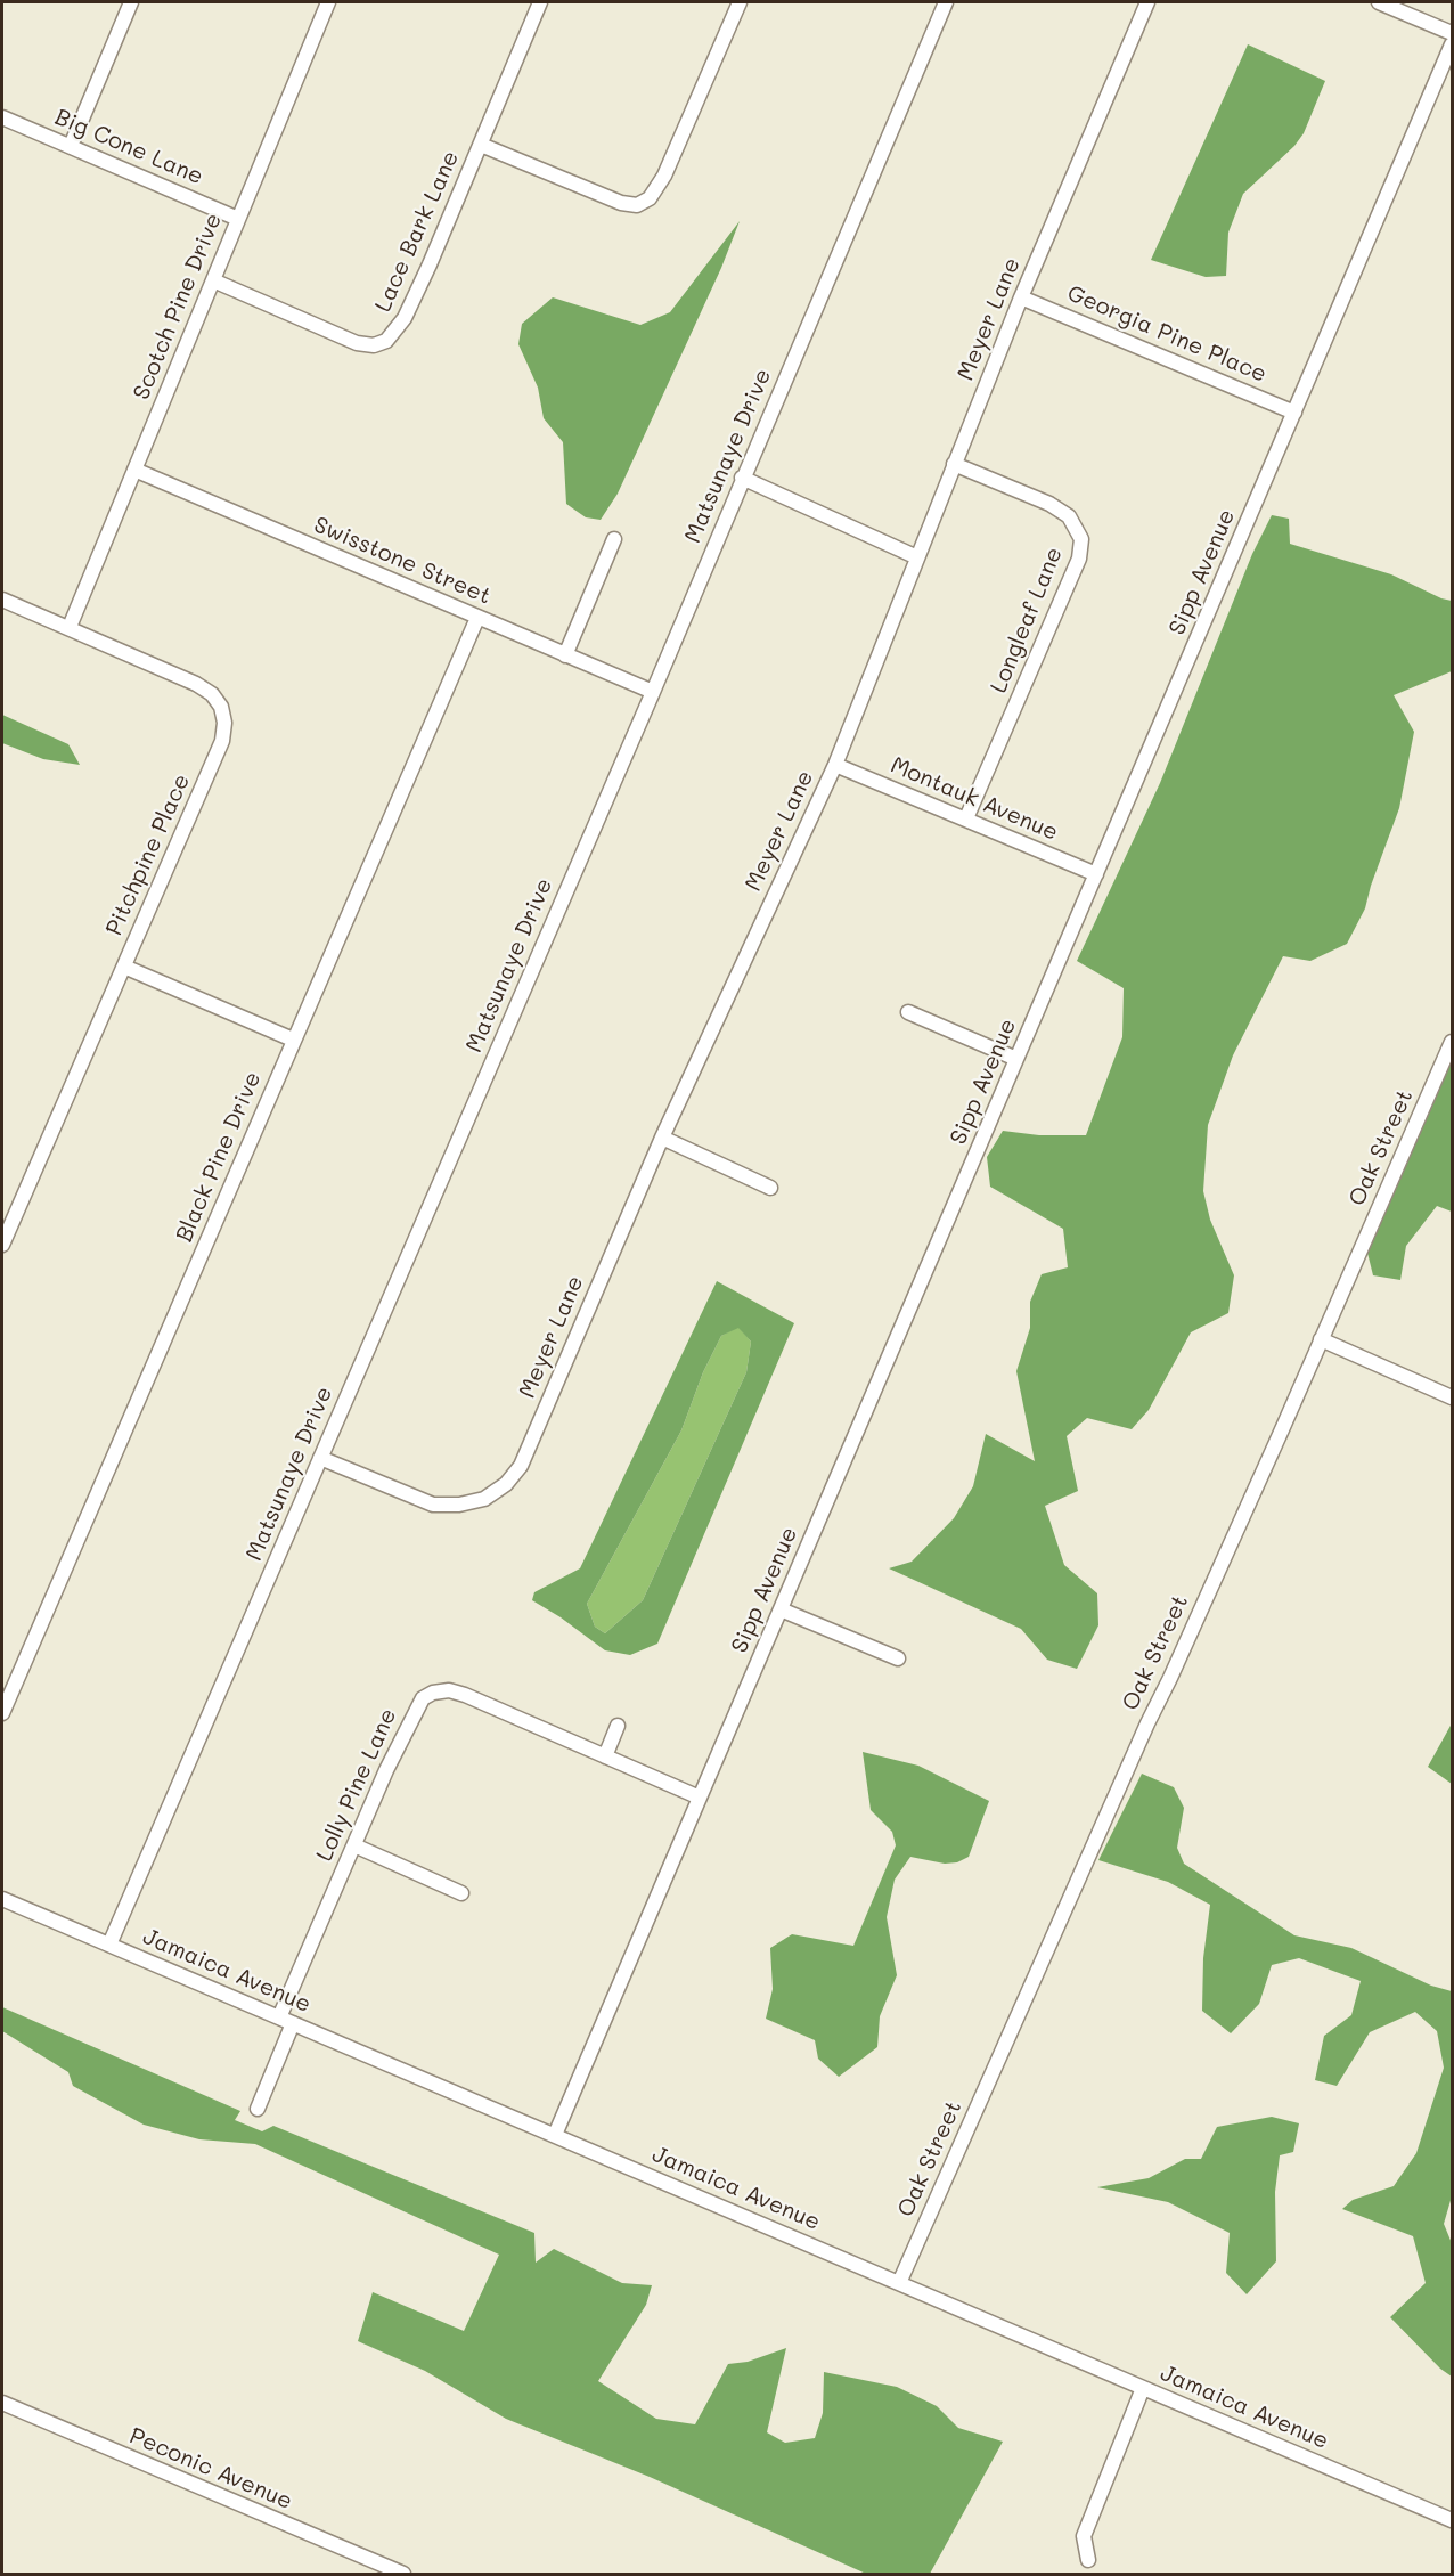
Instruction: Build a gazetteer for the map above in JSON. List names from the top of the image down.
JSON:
{
  "streets": {
    "street": [
      "Big Cone Lane",
      "Lace Bark Lane",
      "Scotch Pine Drive",
      "Meyer Lane",
      "Georgia Pine Place",
      "Matsunaye Drive",
      "Swisstone Street",
      "Sipp Avenue",
      "Longleaf Lane",
      "Montauk Avenue",
      "Pitchpine Place",
      "Oak Street",
      "Black Pine Drive",
      "Lolly Pine Lane",
      "Jamaica Avenue",
      "Peconic Avenue"
    ]
  },
  "crossings": [
    ["Big Cone Lane", "Scotch Pine Drive"],
    ["Lace Bark Lane", "Scotch Pine Drive"],
    ["Scotch Pine Drive", "Swisstone Street"],
    ["Scotch Pine Drive", "Pitchpine Place"],
    ["Meyer Lane", "Georgia Pine Place"],
    ["Meyer Lane", "Matsunaye Drive"],
    ["Meyer Lane", "Longleaf Lane"],
    ["Meyer Lane", "Montauk Avenue"],
    ["Georgia Pine Place", "Sipp Avenue"],
    ["Matsunaye Drive", "Swisstone Street"],
    ["Matsunaye Drive", "Jamaica Avenue"],
    ["Swisstone Street", "Black Pine Drive"],
    ["Sipp Avenue", "Montauk Avenue"],
    ["Sipp Avenue", "Lolly Pine Lane"],
    ["Sipp Avenue", "Jamaica Avenue"],
    ["Longleaf Lane", "Montauk Avenue"],
    ["Oak Street", "Jamaica Avenue"],
    ["Lolly Pine Lane", "Jamaica Avenue"]
  ]
}
